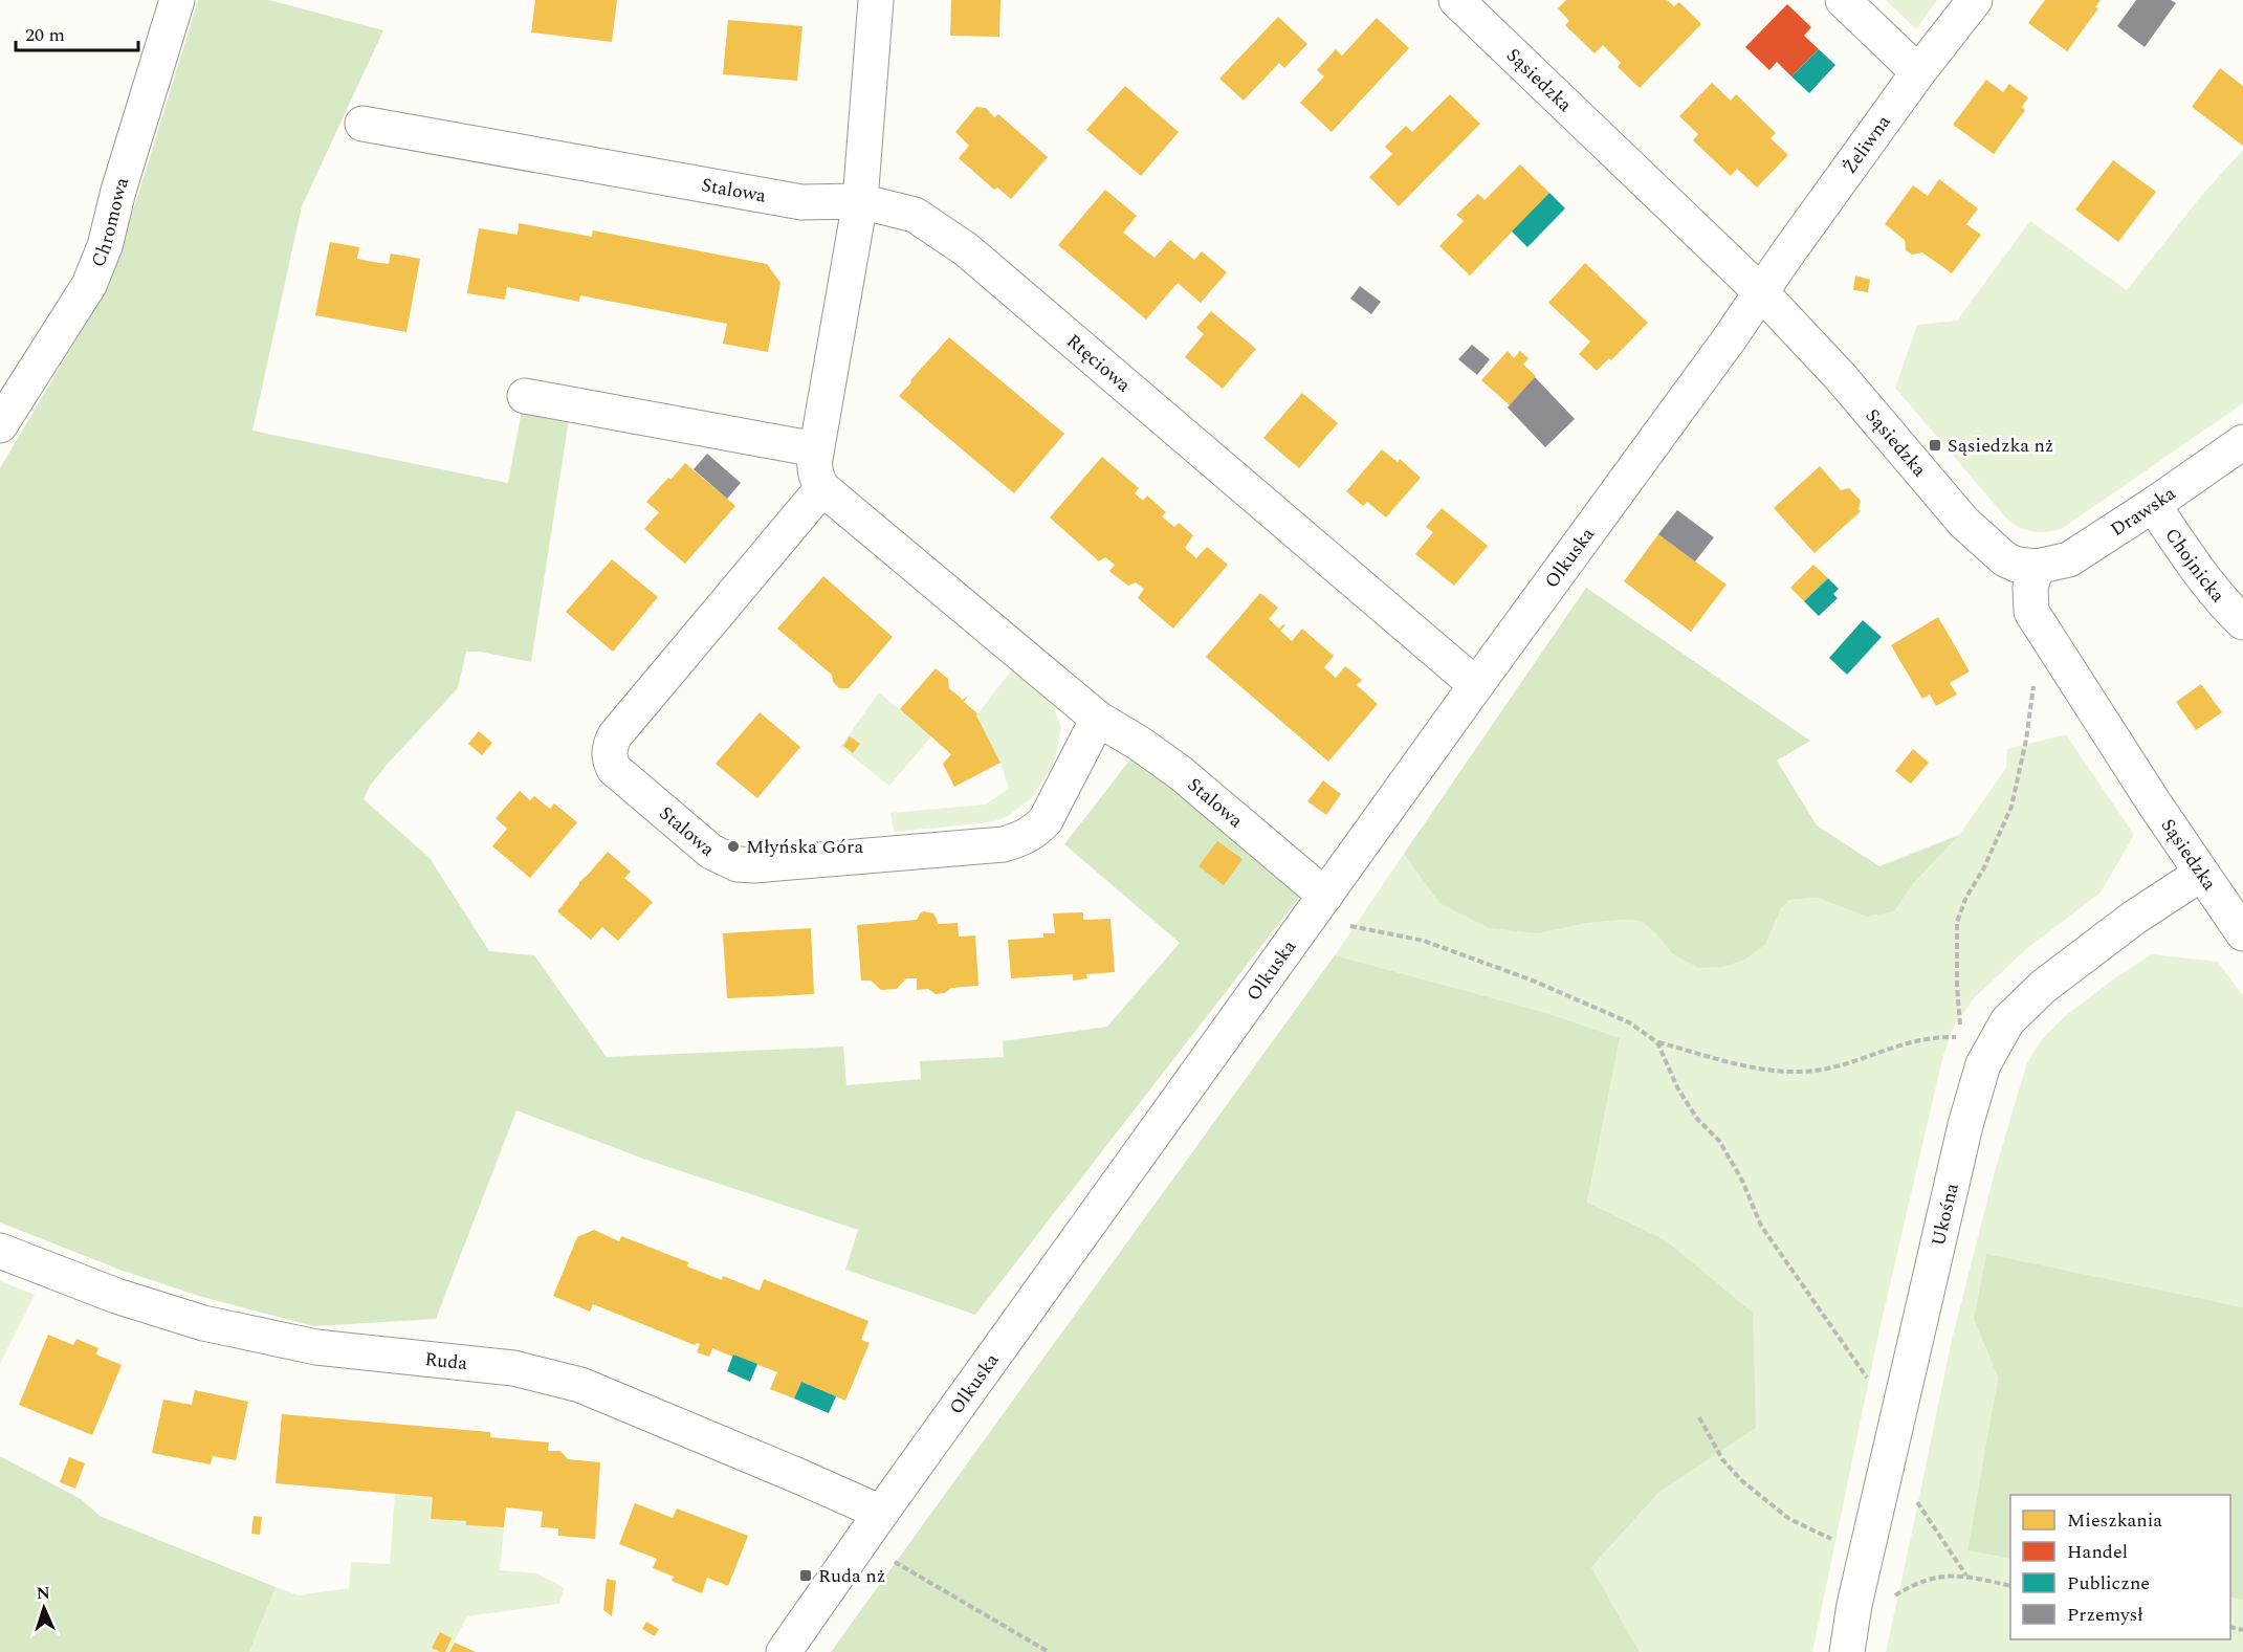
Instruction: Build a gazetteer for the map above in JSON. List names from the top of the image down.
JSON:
{
  "streets": {
    "street": [
      "Sąsiedzka",
      "Żeliwna",
      "Stalowa",
      "Chromowa",
      "Rtęciowa",
      "Drawska",
      "Olkuska",
      "Chojnicka",
      "Ukośna",
      "Ruda"
    ]
  },
  "crossings": [
    ["Sąsiedzka", "Żeliwna"],
    ["Sąsiedzka", "Drawska"],
    ["Sąsiedzka", "Olkuska"],
    ["Sąsiedzka", "Ukośna"],
    ["Żeliwna", "Olkuska"],
    ["Stalowa", "Rtęciowa"],
    ["Stalowa", "Olkuska"],
    ["Rtęciowa", "Olkuska"],
    ["Drawska", "Chojnicka"],
    ["Olkuska", "Ruda"]
  ],
  "places": {
    "transit": ["Sąsiedzka nż", "Ruda nż"],
    "other": ["Młyńska Góra"]
  },
  "legend": [
    "Mieszkania",
    "Handel",
    "Publiczne",
    "Przemysł"
  ],
  "scale_bar": "20 m",
  "north": "top"
}
